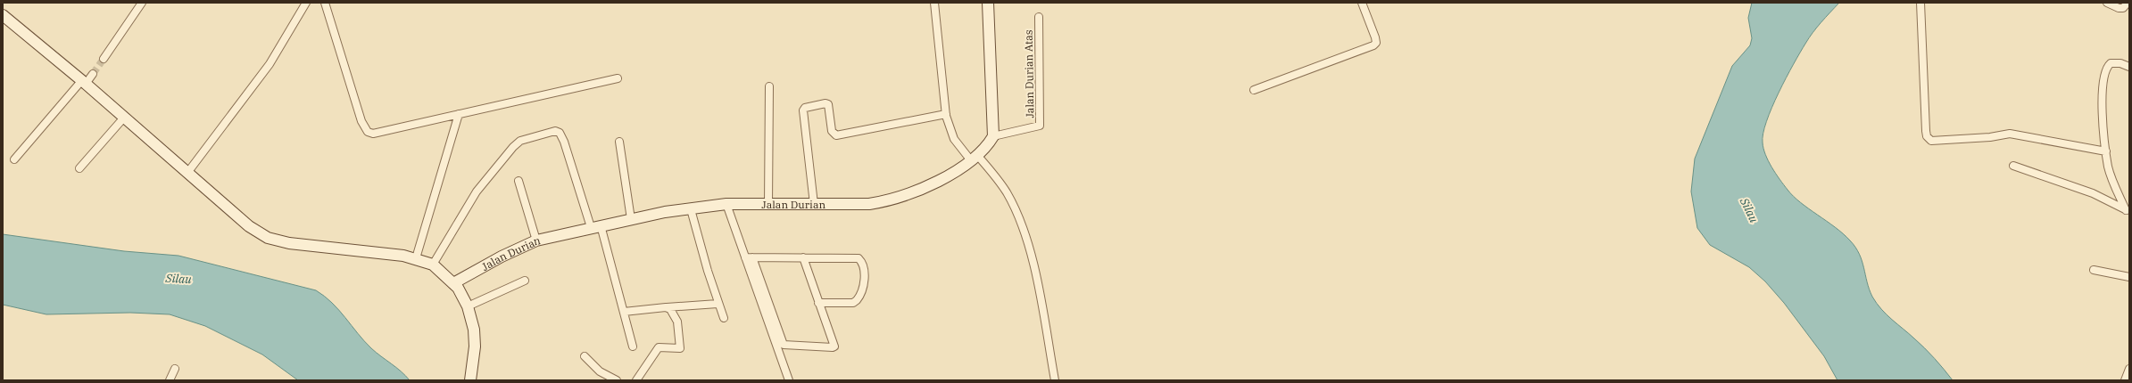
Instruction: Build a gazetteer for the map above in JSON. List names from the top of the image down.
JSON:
{
  "streets": {
    "street": ["Jalan Durian Atas", "Jalan Durian"]
  },
  "crossings": [
    ["Jalan Durian Atas", "Jalan Durian"]
  ],
  "water": ["Silau"]
}
